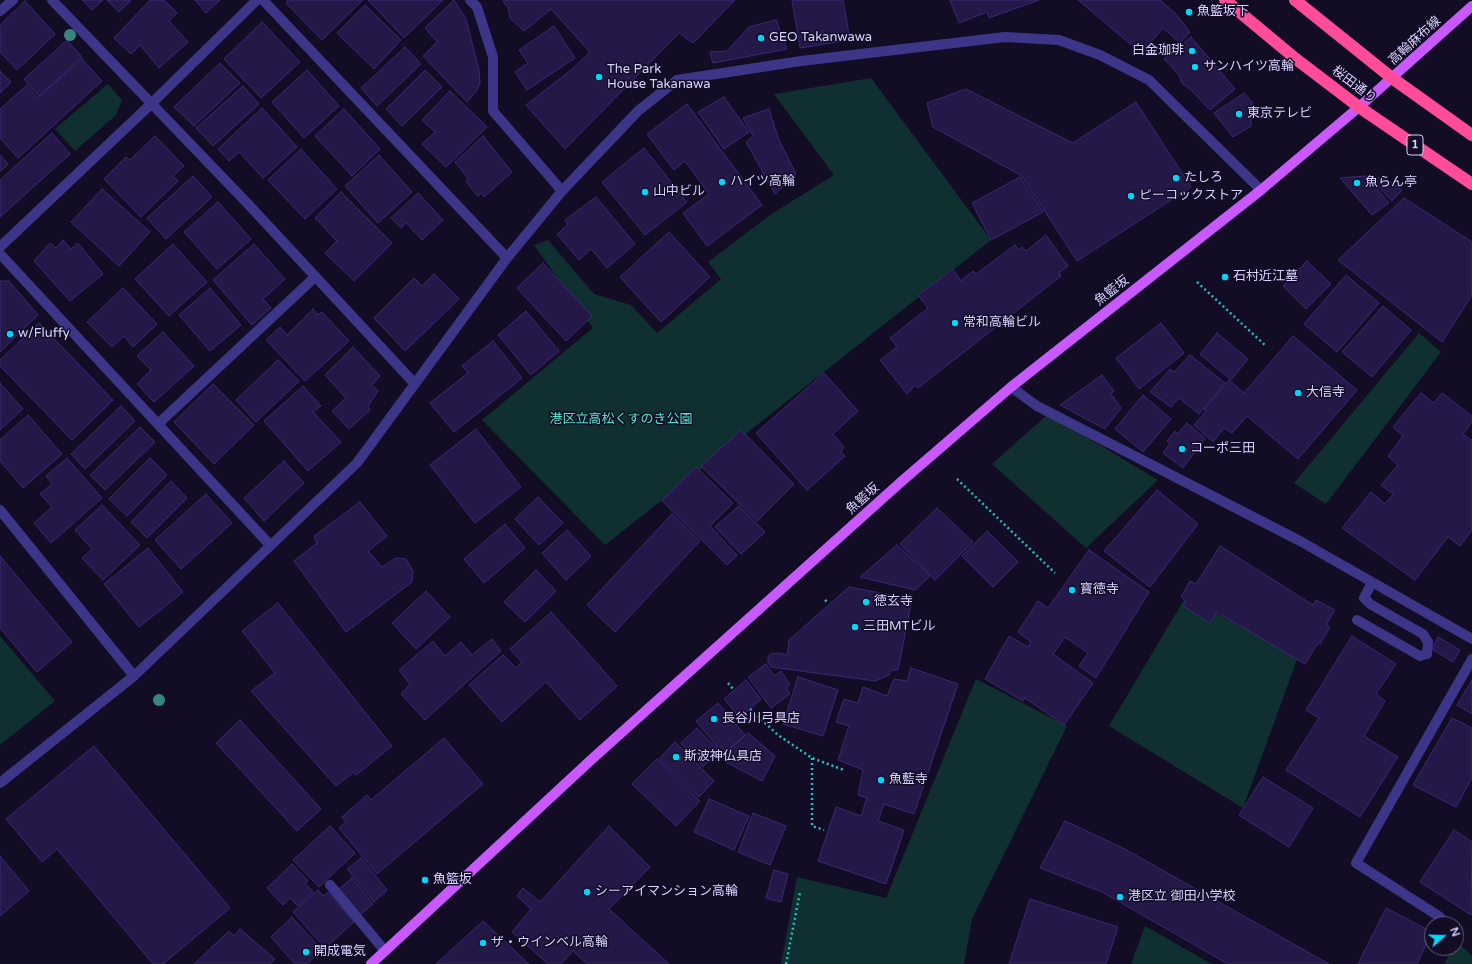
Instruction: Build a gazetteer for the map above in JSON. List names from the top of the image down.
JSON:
{
  "streets": {
    "highway": ["桜田通り", "1"],
    "main road": ["高輪麻布線", "魚籃坂"]
  },
  "crossings": [
    ["高輪麻布線", "魚籃坂"],
    ["桜田通り", "魚籃坂"]
  ],
  "parks": ["港区立高松くすのき公園"],
  "places": [
    "魚籃坂下",
    "GEO Takanwawa",
    "白金珈琲",
    "サンハイツ高輪",
    "The Park House Takanawa",
    "東京テレビ",
    "たしろ",
    "ハイツ高輪",
    "魚らん亭",
    "山中ビル",
    "ピーコックストア",
    "石村近江墓",
    "常和高輪ビル",
    "w/Fluffy",
    "大信寺",
    "コーポ三田",
    "寶徳寺",
    "徳玄寺",
    "三田MTビル",
    "長谷川弓具店",
    "斯波神仏具店",
    "魚藍寺",
    "魚籃坂",
    "シーアイマンション高輪",
    "港区立 御田小学校",
    "ザ・ウインベル高輪",
    "開成電気"
  ],
  "north": "right"
}
